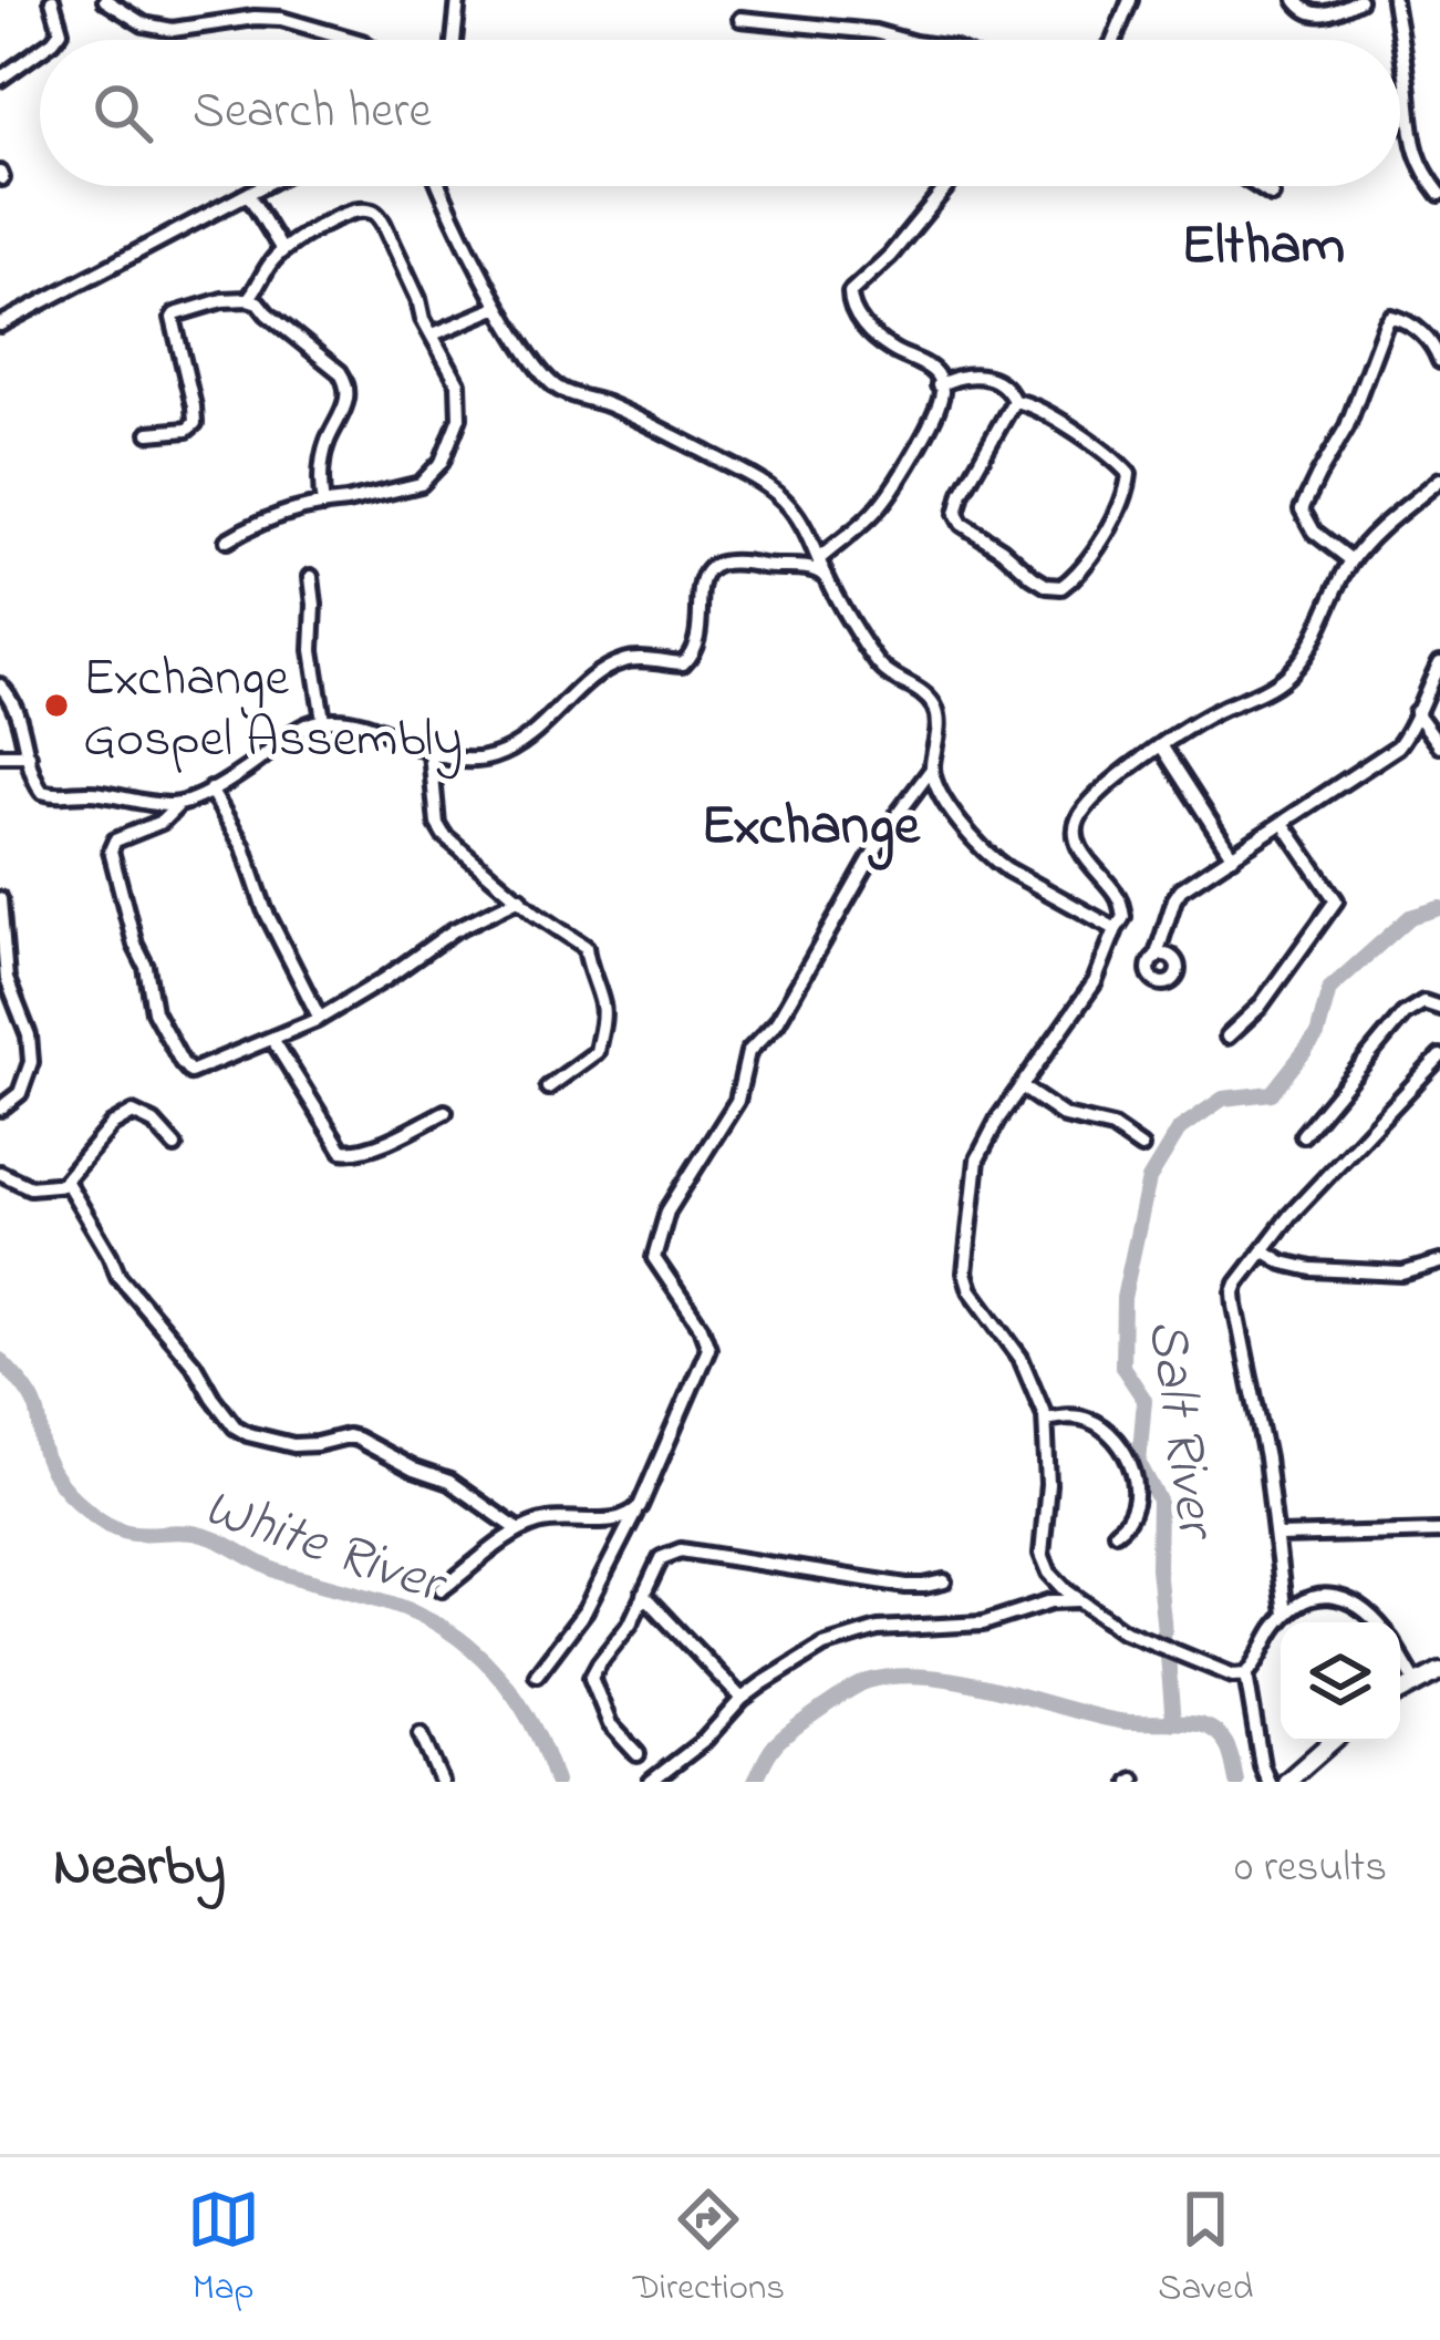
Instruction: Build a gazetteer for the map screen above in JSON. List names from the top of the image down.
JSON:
{
  "districts": ["Eltham", "Exchange"],
  "water": ["Salt River", "White River"],
  "places": ["Exchange Gospel Assembly"],
  "page": {
    "search": "Search here",
    "heading": ["Nearby", "0 results"],
    "nav": ["Map", "Directions", "Saved"]
  }
}
